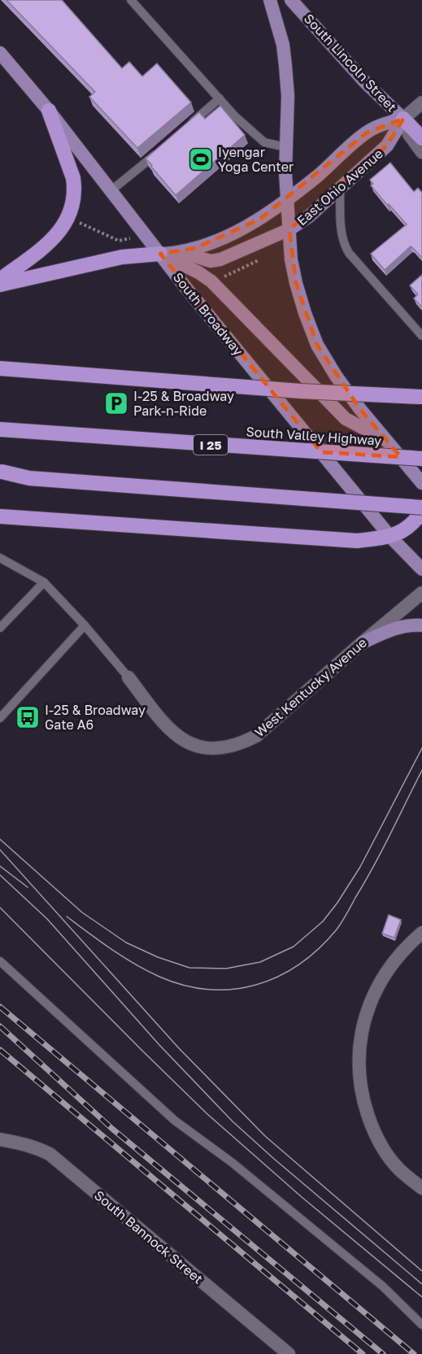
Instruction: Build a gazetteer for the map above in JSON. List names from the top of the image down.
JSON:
{
  "streets": {
    "highway": ["South Valley Highway", "I 25"],
    "main road": ["South Lincoln Street", "East Ohio Avenue", "South Broadway"],
    "street": ["West Kentucky Avenue", "South Bannock Street"]
  },
  "crossings": [
    ["South Lincoln Street", "East Ohio Avenue"],
    ["East Ohio Avenue", "South Broadway"]
  ],
  "places": {
    "sports": ["Iyengar Yoga Center"],
    "parking": ["I-25 & Broadway Park-n-Ride"],
    "bus stop": ["I-25 & Broadway Gate A6"]
  }
}
